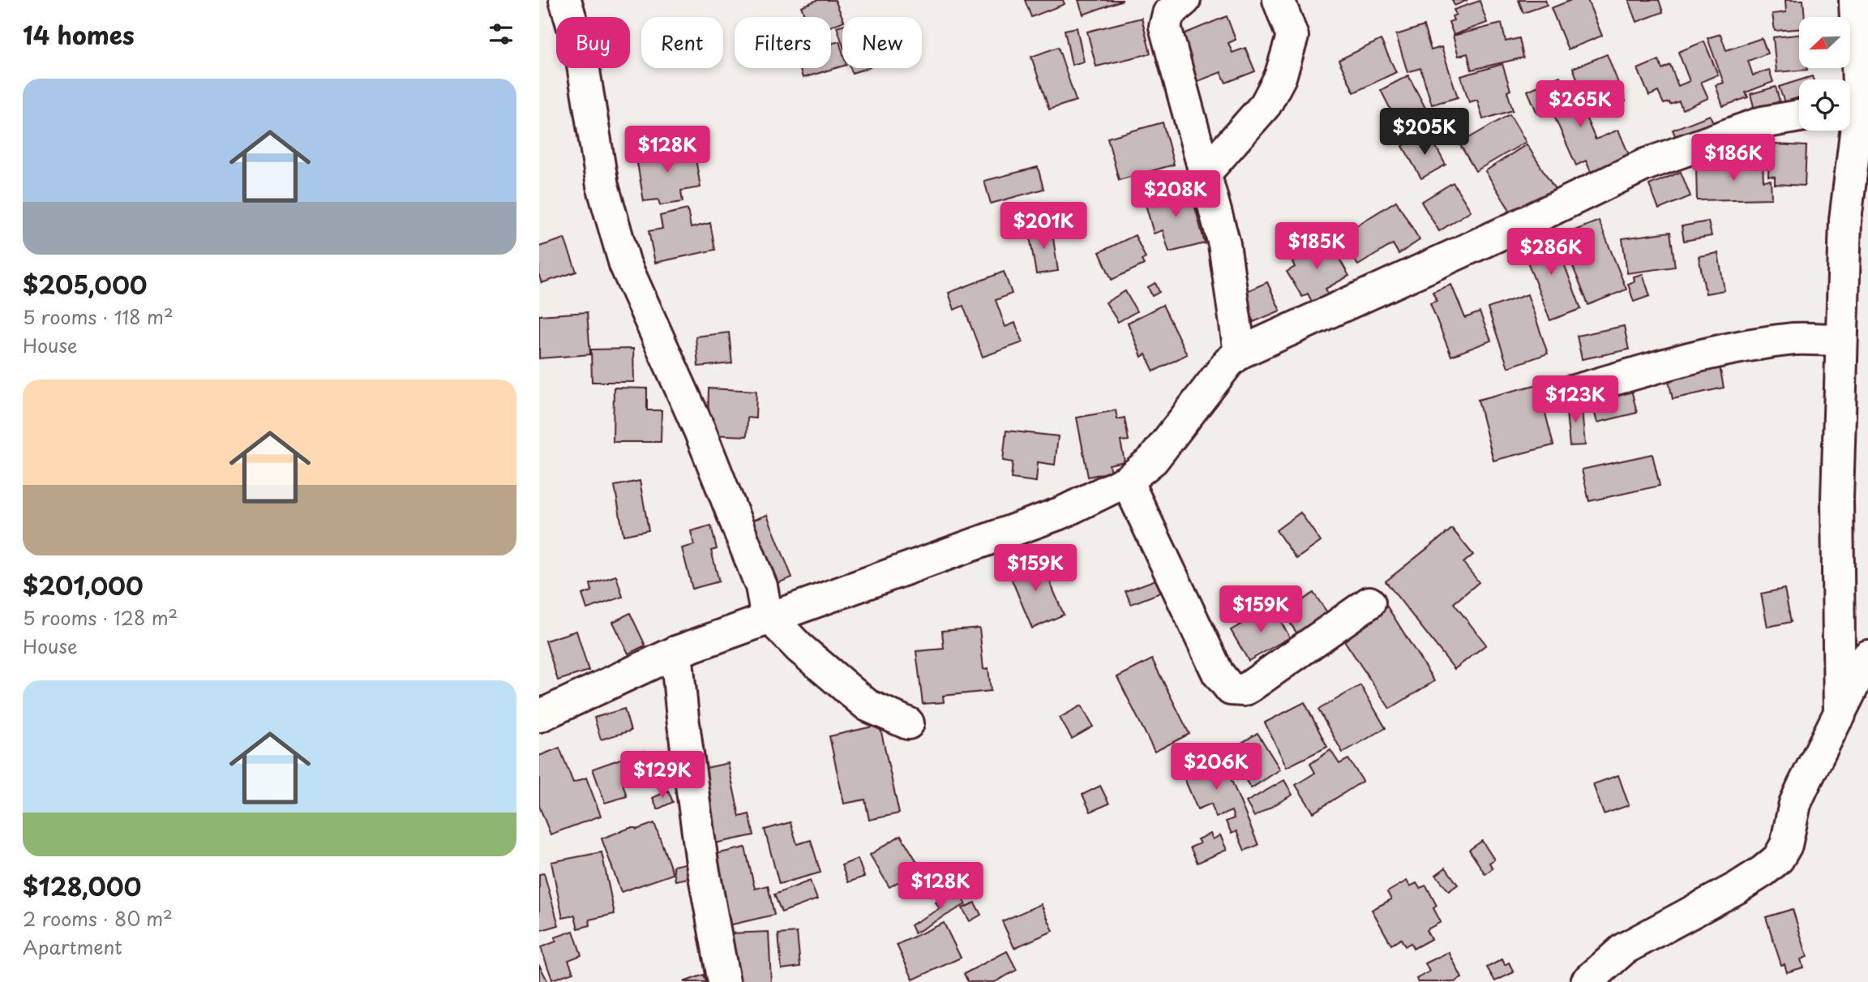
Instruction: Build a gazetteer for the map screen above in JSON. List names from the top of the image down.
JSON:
{
  "north": "bottom left",
  "page": {
    "heading": "14 homes",
    "chip": [
      "Buy",
      "Rent",
      "Filters",
      "New"
    ],
    "list": [
      {
        "name": "$205,000",
        "note": "5 rooms · 118 m² · House"
      },
      {
        "name": "$201,000",
        "note": "5 rooms · 128 m² · House"
      },
      {
        "name": "$128,000",
        "note": "2 rooms · 80 m² · Apartment"
      }
    ],
    "price": [
      "$265K",
      "$205K",
      "$128K",
      "$186K",
      "$208K",
      "$201K",
      "$185K",
      "$286K",
      "$123K",
      "$159K",
      "$159K",
      "$206K",
      "$129K",
      "$128K"
    ]
  }
}
